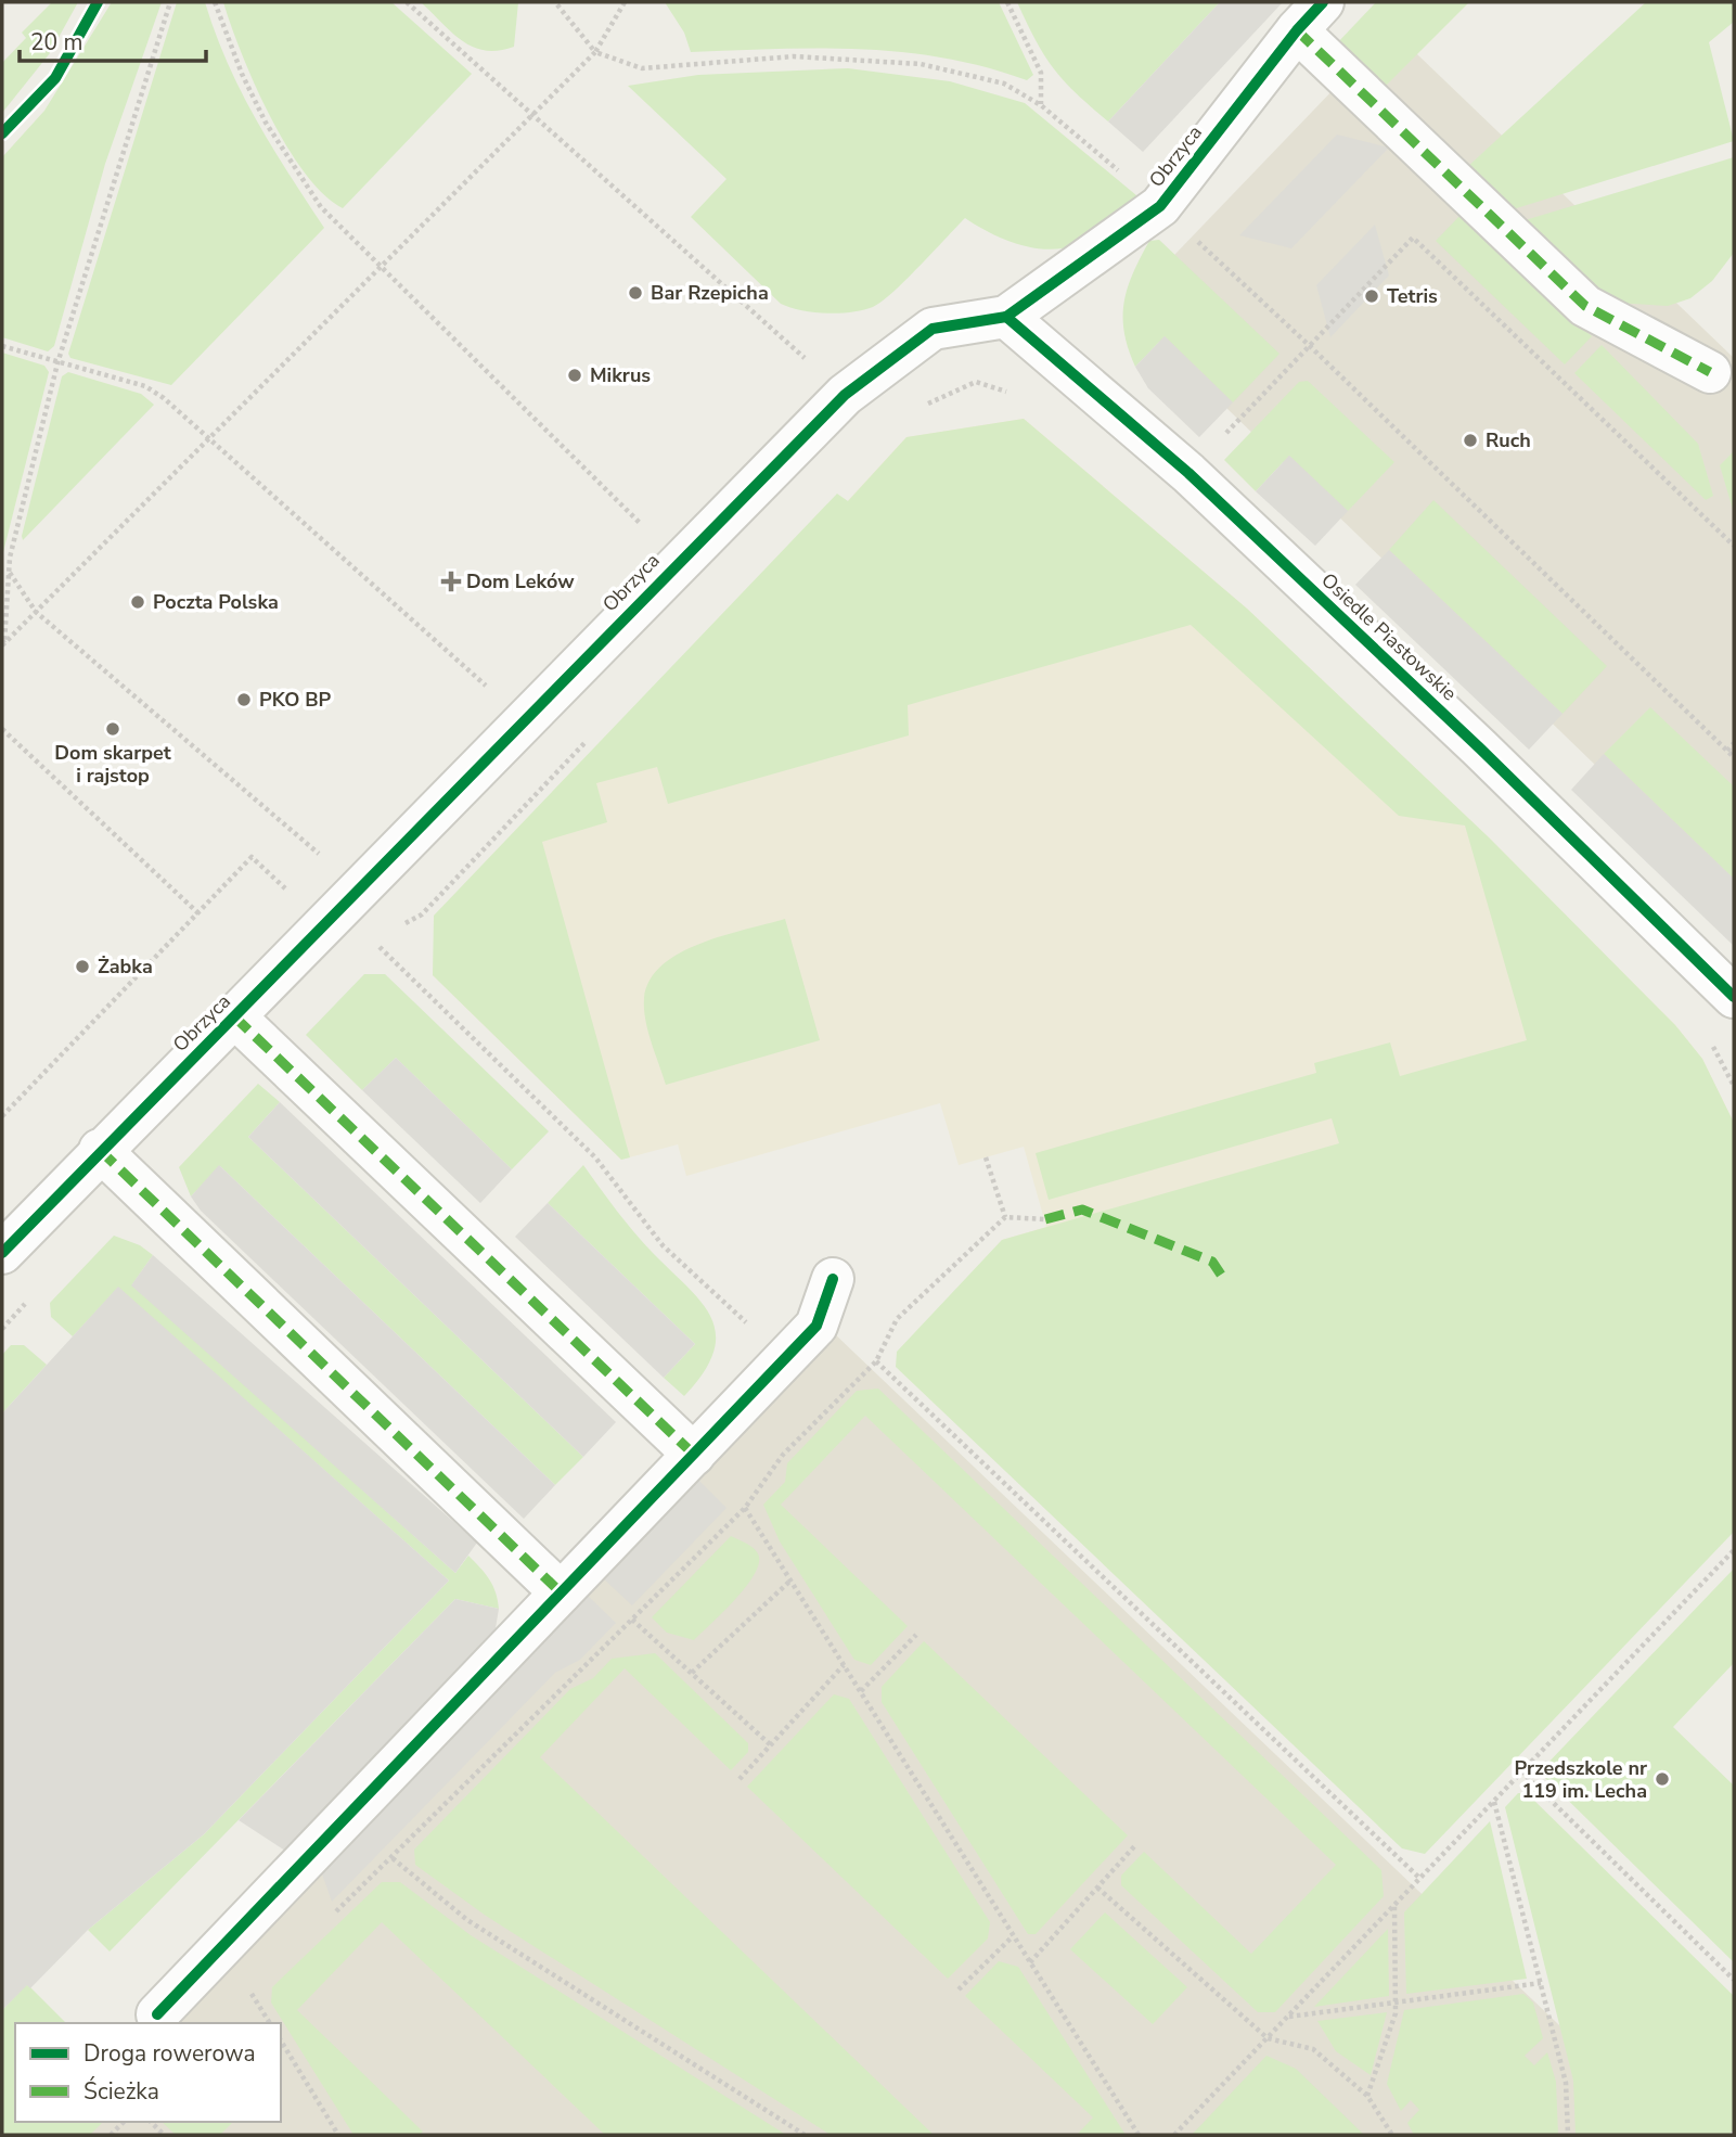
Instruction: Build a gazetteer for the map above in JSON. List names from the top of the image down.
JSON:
{
  "streets": {
    "street": ["Obrzyca", "Osiedle Piastowskie"]
  },
  "crossings": [
    ["Obrzyca", "Osiedle Piastowskie"]
  ],
  "places": {
    "other": [
      "Bar Rzepicha",
      "Tetris",
      "Mikrus",
      "Ruch",
      "Poczta Polska",
      "PKO BP",
      "Dom skarpet i rajstop",
      "Żabka",
      "Przedszkole nr 119 im. Lecha"
    ],
    "health": ["Dom Leków"]
  },
  "legend": ["Droga rowerowa", "Ścieżka"],
  "scale_bar": "20 m"
}
